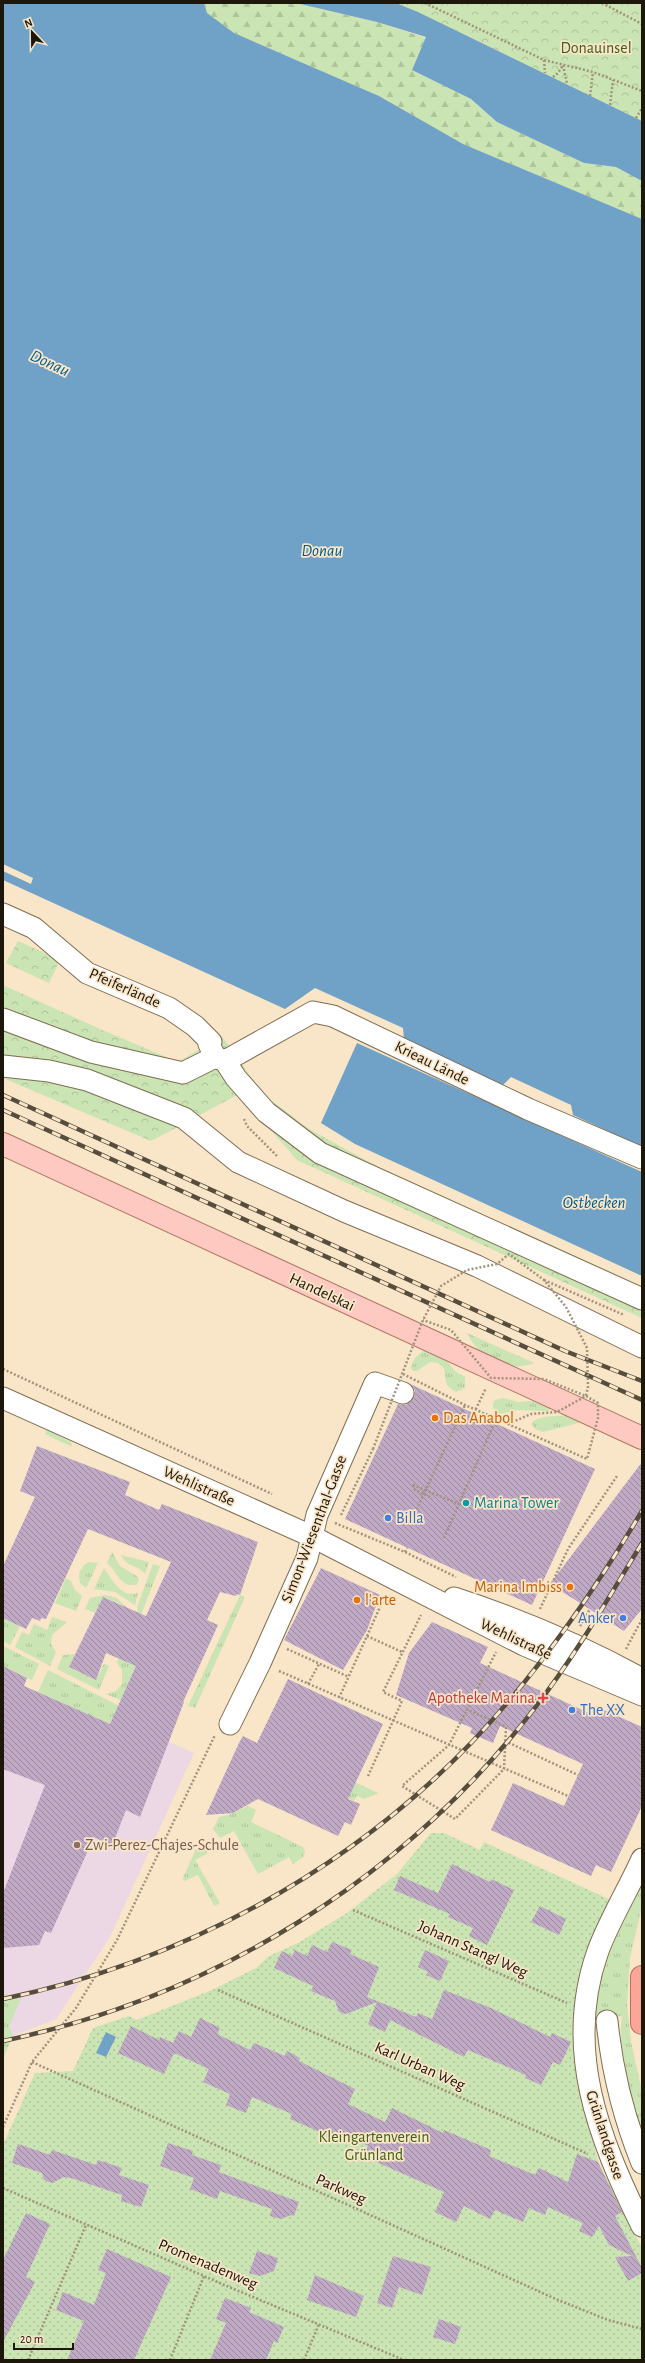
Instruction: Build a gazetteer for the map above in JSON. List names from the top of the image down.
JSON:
{
  "streets": {
    "main road": ["Handelskai"],
    "street": [
      "Pfeiferlände",
      "Krieau Lände",
      "Wehlistraße",
      "Simon-Wiesenthal-Gasse",
      "Grünlandgasse"
    ],
    "path": [
      "Johann Stangl Weg",
      "Karl Urban Weg",
      "Parkweg",
      "Promenadenweg"
    ]
  },
  "crossings": [
    ["Pfeiferlände", "Krieau Lände"],
    ["Wehlistraße", "Simon-Wiesenthal-Gasse"],
    ["Johann Stangl Weg", "Grünlandgasse"],
    ["Karl Urban Weg", "Grünlandgasse"]
  ],
  "water": ["Donau", "Ostbecken"],
  "parks": ["Donauinsel", "Kleingartenverein Grünland"],
  "places": {
    "other": [
      "Das Anabol",
      "Marina Tower",
      "Billa",
      "Marina Imbiss",
      "l'arte",
      "Anker",
      "The XX",
      "Zwi-Perez-Chajes-Schule"
    ],
    "health": ["Apotheke Marina"]
  },
  "scale_bar": "20 m",
  "north": "top"
}
